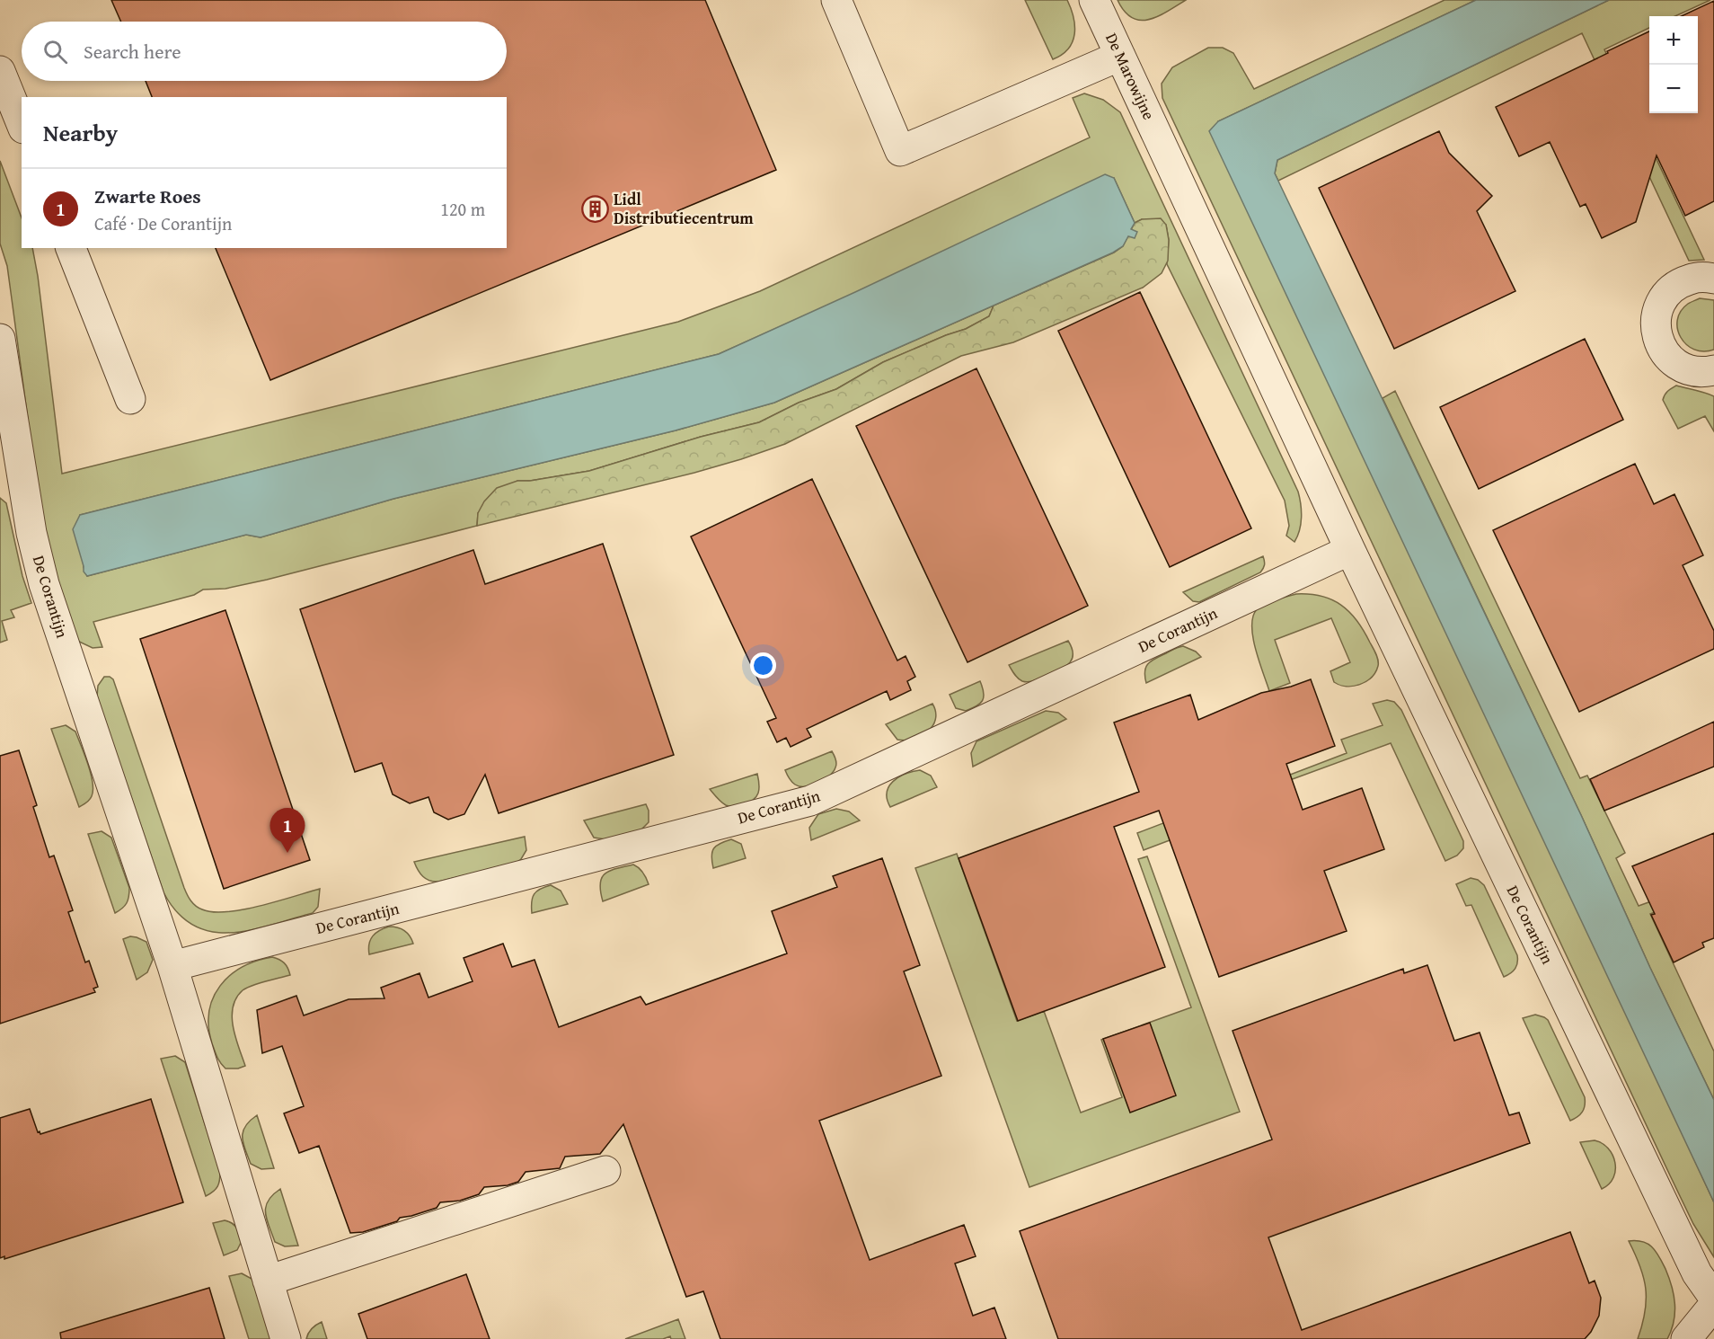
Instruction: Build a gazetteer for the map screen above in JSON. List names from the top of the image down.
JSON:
{
  "streets": {
    "street": ["De Marowijne", "De Corantijn"]
  },
  "crossings": [
    ["De Marowijne", "De Corantijn"]
  ],
  "places": {
    "building": ["Lidl Distributiecentrum"]
  },
  "page": {
    "map_buttons": ["+", "−"],
    "search": "Search here",
    "heading": "Nearby",
    "list": [
      {
        "mark": "1",
        "name": "Zwarte Roes",
        "note": "Café · De Corantijn",
        "value": "120 m"
      }
    ],
    "pins": "1"
  }
}
